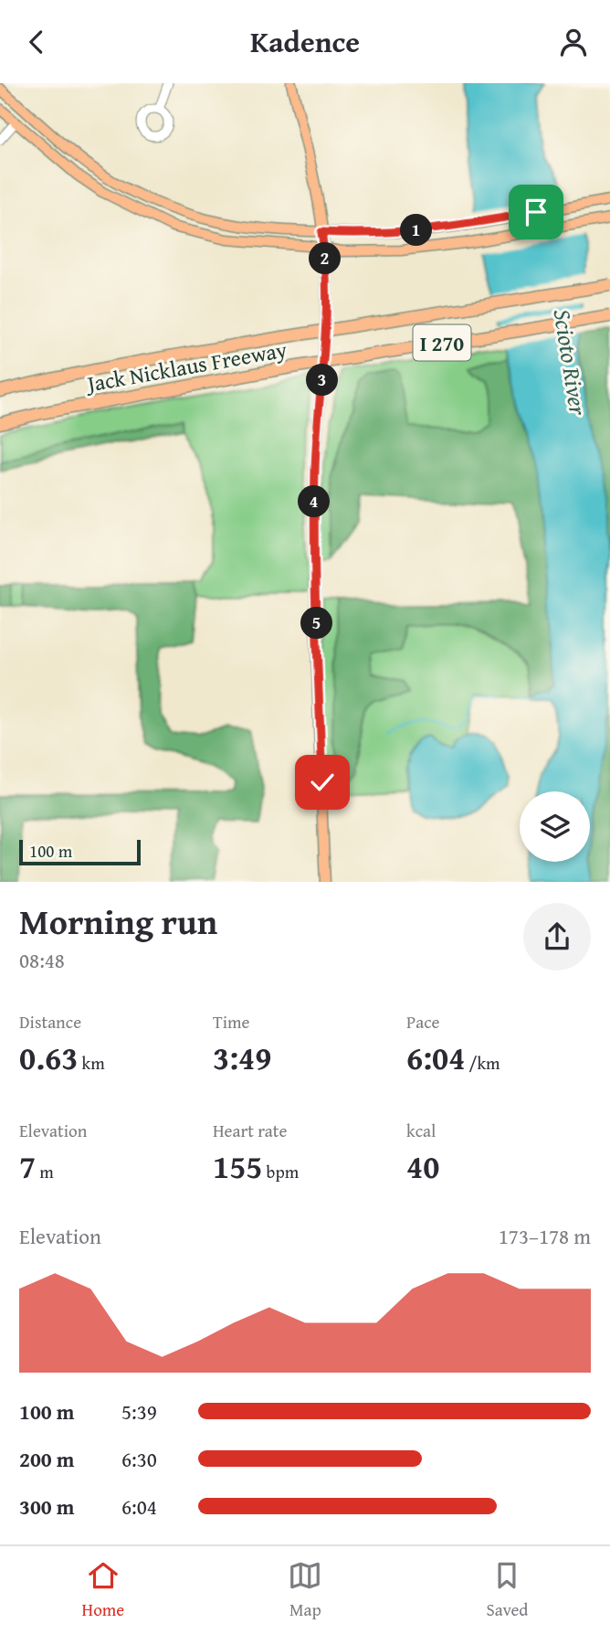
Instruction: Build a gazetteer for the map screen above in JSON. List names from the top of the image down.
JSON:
{
  "streets": {
    "highway": ["I 270", "Jack Nicklaus Freeway"]
  },
  "water": ["Scioto River"],
  "scale_bar": "100 m",
  "page": {
    "header": "Kadence",
    "pins": [
      "1",
      "2",
      "3",
      "4",
      "5"
    ],
    "scale": "100 m",
    "heading": ["Morning run", "08:48"],
    "stats": [
      ["Distance", "0.63 km"],
      ["Time", "3:49"],
      ["Pace", "6:04 /km"],
      ["Elevation", "7 m"],
      ["Heart rate", "155 bpm"],
      ["kcal", "40"]
    ],
    "chart": ["Elevation", "173–178 m"],
    "list": [
      {
        "name": "100 m",
        "note": "5:39"
      },
      {
        "name": "200 m",
        "note": "6:30"
      },
      {
        "name": "300 m",
        "note": "6:04"
      }
    ],
    "tabs": ["Home", "Map", "Saved"]
  }
}
